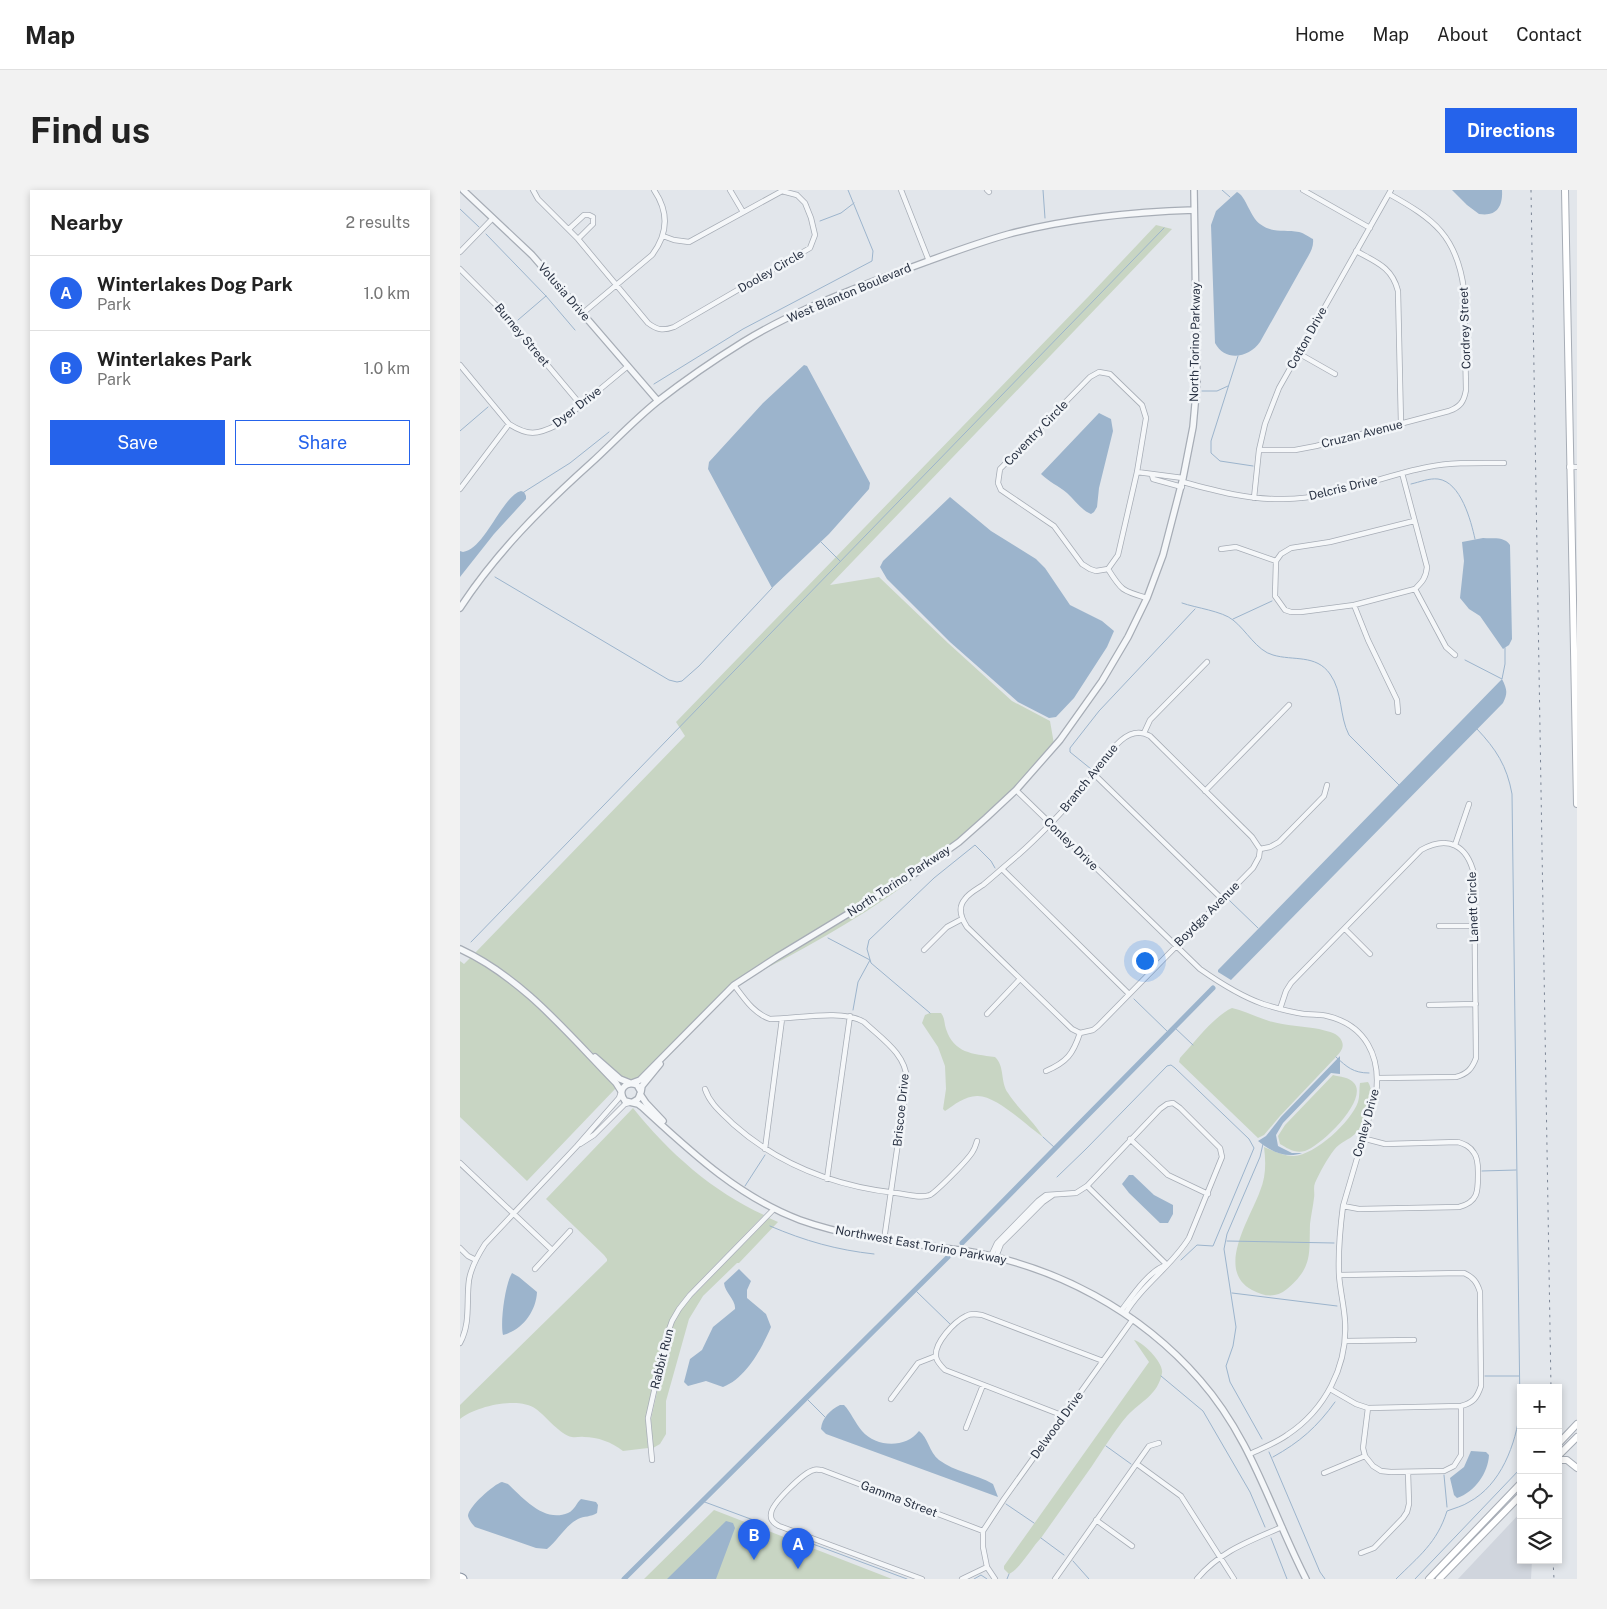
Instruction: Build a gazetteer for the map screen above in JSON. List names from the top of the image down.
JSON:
{
  "streets": {
    "street": [
      "Dooley Circle",
      "Volusia Drive",
      "West Blanton Boulevard",
      "Cordrey Street",
      "Burney Street",
      "Cotton Drive",
      "North Torino Parkway",
      "Dyer Drive",
      "Coventry Circle",
      "Cruzan Avenue",
      "Delcris Drive",
      "Branch Avenue",
      "Conley Drive",
      "Lanett Circle",
      "Boydga Avenue",
      "Briscoe Drive",
      "Northwest East Torino Parkway",
      "Rabbit Run",
      "Delwood Drive",
      "Gamma Street"
    ]
  },
  "crossings": [
    ["Volusia Drive", "West Blanton Boulevard"],
    ["Volusia Drive", "Dyer Drive"],
    ["West Blanton Boulevard", "North Torino Parkway"],
    ["Cordrey Street", "Cotton Drive"],
    ["Cordrey Street", "Cruzan Avenue"],
    ["Burney Street", "Dyer Drive"],
    ["Cotton Drive", "Cruzan Avenue"],
    ["Cotton Drive", "Delcris Drive"],
    ["North Torino Parkway", "Delcris Drive"],
    ["North Torino Parkway", "Conley Drive"],
    ["North Torino Parkway", "Northwest East Torino Parkway"],
    ["Branch Avenue", "Conley Drive"],
    ["Conley Drive", "Lanett Circle"],
    ["Conley Drive", "Boydga Avenue"],
    ["Conley Drive", "Northwest East Torino Parkway"],
    ["Briscoe Drive", "Northwest East Torino Parkway"],
    ["Northwest East Torino Parkway", "Rabbit Run"],
    ["Northwest East Torino Parkway", "Delwood Drive"],
    ["Delwood Drive", "Gamma Street"]
  ],
  "page": {
    "header": "Map",
    "nav": [
      "Home",
      "Map",
      "About",
      "Contact"
    ],
    "buttons": [
      "Directions",
      ["Save", "Share"]
    ],
    "title": "Find us",
    "heading": ["Nearby", "2 results"],
    "list": [
      {
        "mark": "A",
        "name": "Winterlakes Dog Park",
        "note": "Park",
        "value": "1.0 km"
      },
      {
        "mark": "B",
        "name": "Winterlakes Park",
        "note": "Park",
        "value": "1.0 km"
      }
    ],
    "map_buttons": ["+", "−"],
    "pins": ["B", "A"]
  }
}
